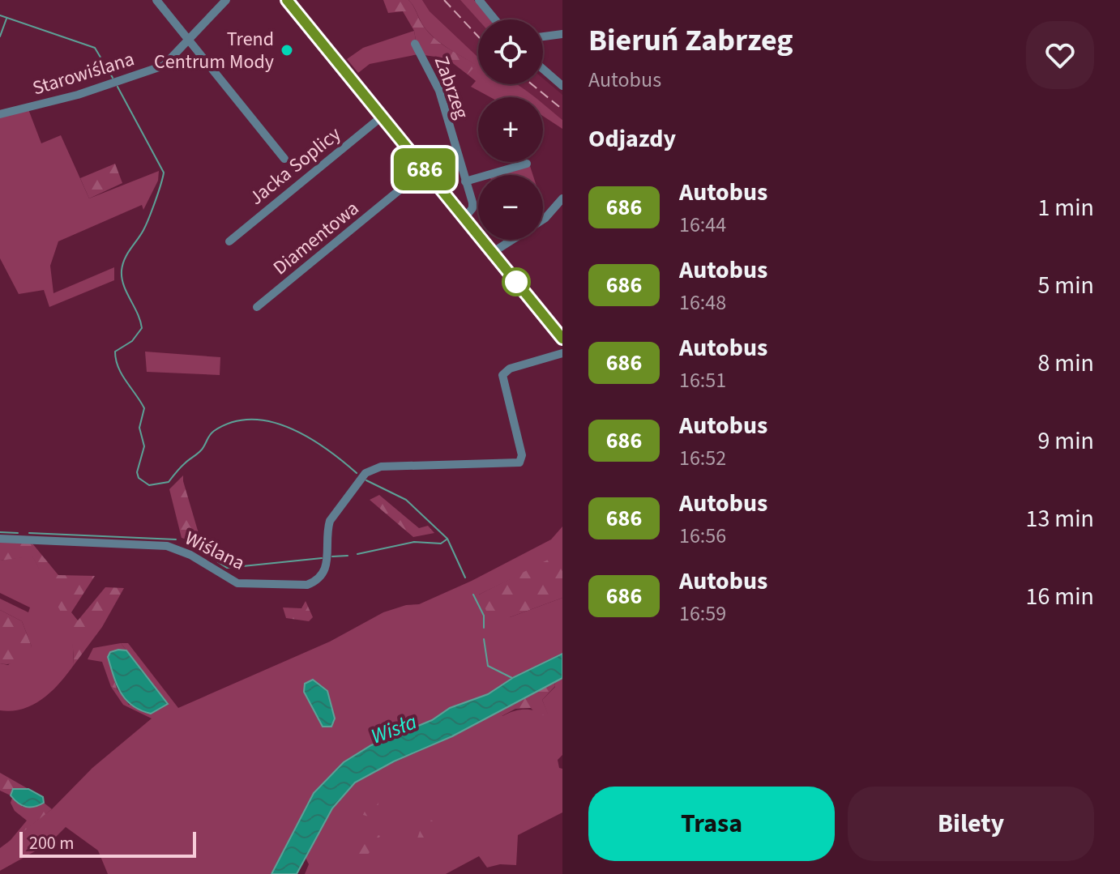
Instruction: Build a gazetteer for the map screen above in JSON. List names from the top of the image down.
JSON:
{
  "streets": {
    "street": [
      "Starowiślana",
      "Zabrzeg",
      "Jacka Soplicy",
      "Diamentowa",
      "Wiślana"
    ]
  },
  "water": ["Wisła"],
  "places": ["Trend Centrum Mody"],
  "lines": ["bus line 686"],
  "scale_bar": "200 m",
  "page": {
    "on_map": "686",
    "heading": [
      ["Bieruń Zabrzeg", "Autobus"],
      "Odjazdy"
    ],
    "map_buttons": ["+", "−"],
    "list": [
      {
        "mark": "686",
        "name": "Autobus",
        "note": "16:44",
        "value": "1 min"
      },
      {
        "mark": "686",
        "name": "Autobus",
        "note": "16:48",
        "value": "5 min"
      },
      {
        "mark": "686",
        "name": "Autobus",
        "note": "16:51",
        "value": "8 min"
      },
      {
        "mark": "686",
        "name": "Autobus",
        "note": "16:52",
        "value": "9 min"
      },
      {
        "mark": "686",
        "name": "Autobus",
        "note": "16:56",
        "value": "13 min"
      },
      {
        "mark": "686",
        "name": "Autobus",
        "note": "16:59",
        "value": "16 min"
      }
    ],
    "buttons": ["Trasa", "Bilety"],
    "scale": "200 m"
  }
}
